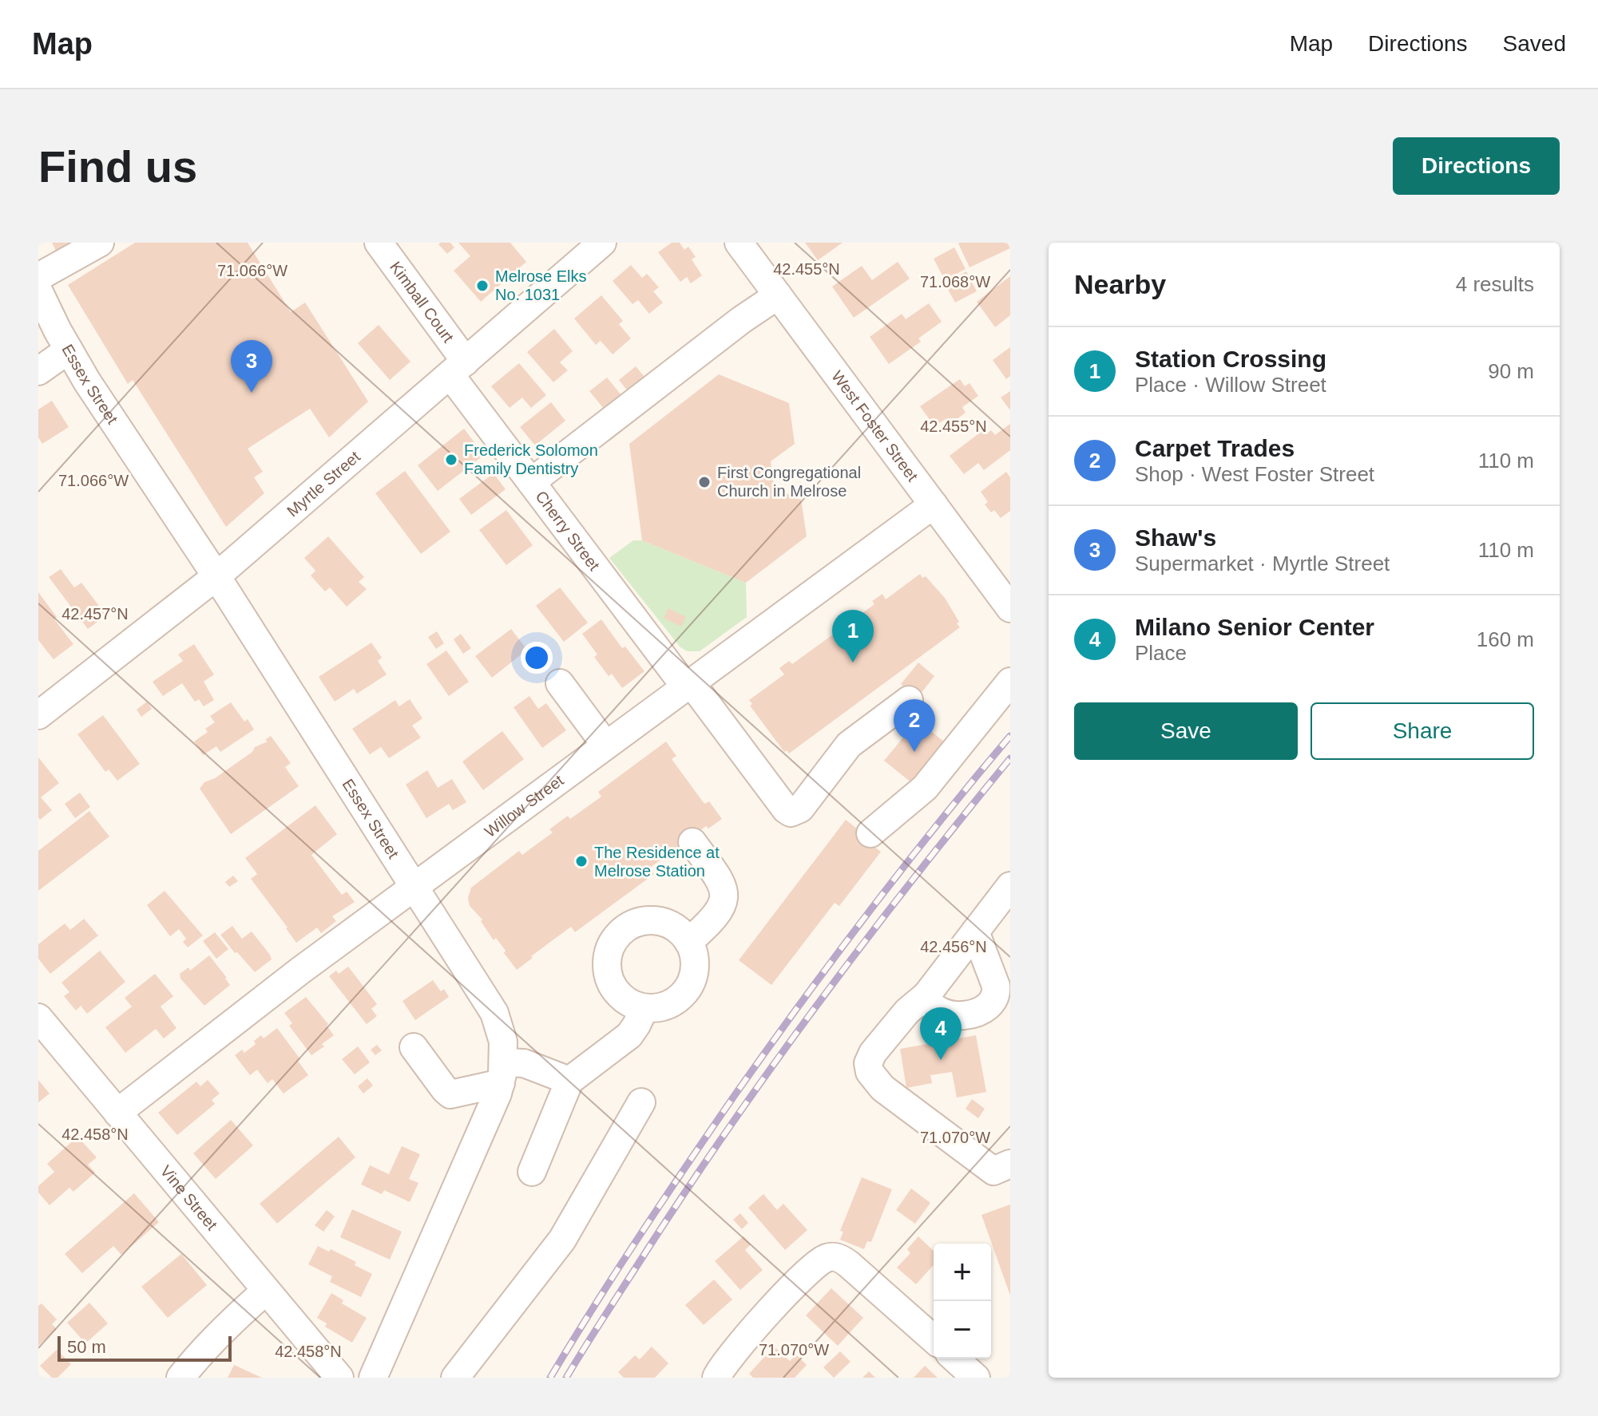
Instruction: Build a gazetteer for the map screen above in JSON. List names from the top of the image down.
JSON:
{
  "streets": {
    "street": [
      "Kimball Court",
      "Essex Street",
      "West Foster Street",
      "Myrtle Street",
      "Cherry Street",
      "Willow Street",
      "Vine Street"
    ]
  },
  "crossings": [
    ["Kimball Court", "Myrtle Street"],
    ["Kimball Court", "Cherry Street"],
    ["Essex Street", "Myrtle Street"],
    ["Essex Street", "Willow Street"],
    ["West Foster Street", "Willow Street"],
    ["Myrtle Street", "Cherry Street"],
    ["Cherry Street", "Willow Street"],
    ["Willow Street", "Vine Street"]
  ],
  "places": [
    "Melrose Elks No. 1031",
    "Frederick Solomon Family Dentistry",
    "First Congregational Church in Melrose",
    "The Residence at Melrose Station"
  ],
  "scale_bar": "50 m",
  "page": {
    "header": "Map",
    "nav": ["Map", "Directions", "Saved"],
    "buttons": [
      "Directions",
      ["Save", "Share"]
    ],
    "title": "Find us",
    "heading": ["Nearby", "4 results"],
    "list": [
      {
        "mark": "1",
        "name": "Station Crossing",
        "note": "Place · Willow Street",
        "value": "90 m"
      },
      {
        "mark": "2",
        "name": "Carpet Trades",
        "note": "Shop · West Foster Street",
        "value": "110 m"
      },
      {
        "mark": "3",
        "name": "Shaw's",
        "note": "Supermarket · Myrtle Street",
        "value": "110 m"
      },
      {
        "mark": "4",
        "name": "Milano Senior Center",
        "note": "Place",
        "value": "160 m"
      }
    ],
    "pins": [
      "3",
      "1",
      "2",
      "4"
    ],
    "map_buttons": ["+", "−"],
    "scale": "50 m"
  },
  "coordinates": [
    "42.455°N",
    "71.066°W",
    "71.068°W",
    "42.457°N",
    "42.456°N",
    "42.458°N",
    "71.070°W"
  ]
}
